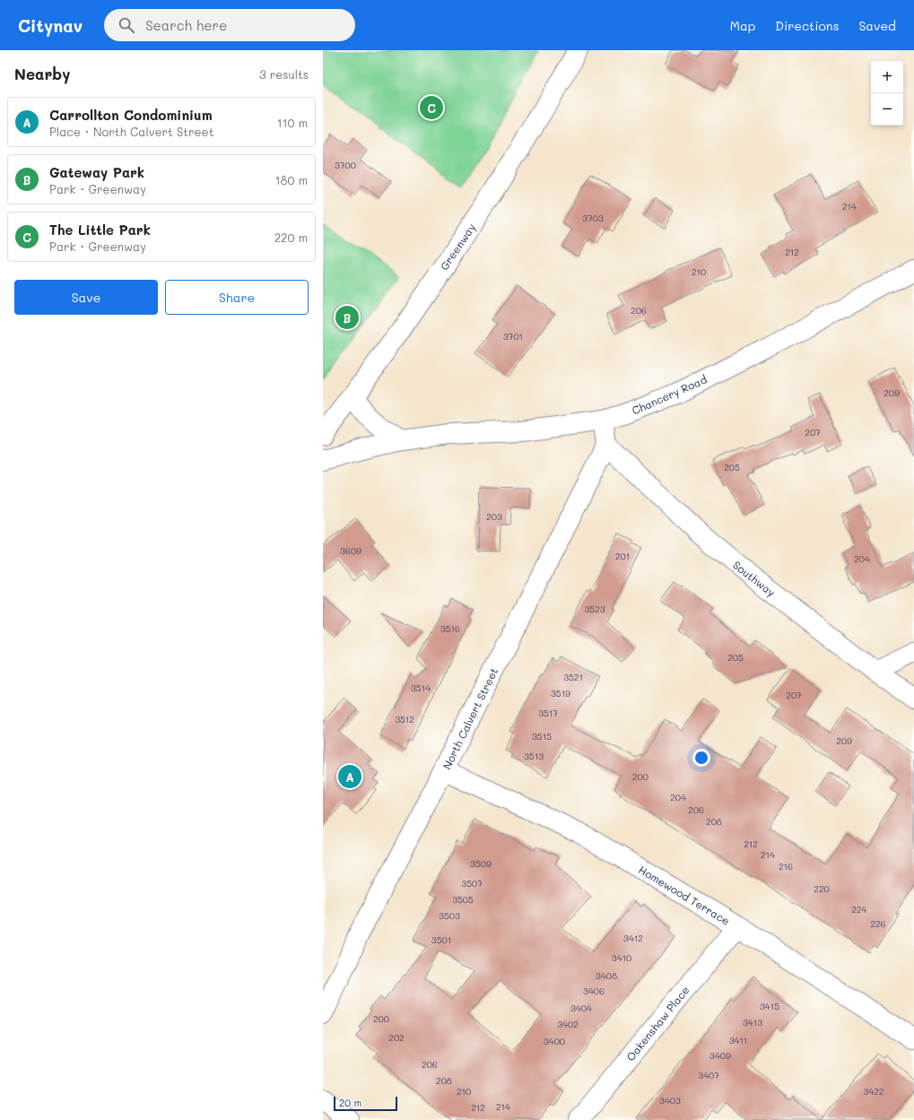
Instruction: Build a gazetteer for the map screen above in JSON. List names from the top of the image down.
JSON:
{
  "streets": {
    "street": [
      "Greenway",
      "Chancery Road",
      "Southway",
      "North Calvert Street",
      "Homewood Terrace",
      "Oakenshaw Place"
    ]
  },
  "crossings": [
    ["Southway", "North Calvert Street"],
    ["North Calvert Street", "Homewood Terrace"],
    ["Homewood Terrace", "Oakenshaw Place"]
  ],
  "house_numbers": [
    "3700",
    "214",
    "3703",
    "212",
    "210",
    "206",
    "3701",
    "209",
    "207",
    "205",
    "203",
    "3609",
    "201",
    "204",
    "3523",
    "3516",
    "205",
    "3521",
    "3514",
    "3519",
    "207",
    "3517",
    "3512",
    "3515",
    "209",
    "3513",
    "200",
    "204",
    "206",
    "208",
    "212",
    "214",
    "3509",
    "216",
    "3507",
    "220",
    "3505",
    "224",
    "3503",
    "226",
    "3412",
    "3501",
    "3410",
    "3408",
    "3406",
    "3415",
    "3404",
    "200",
    "3413",
    "3402",
    "202",
    "3411",
    "3400",
    "3409",
    "206",
    "3407",
    "208",
    "210",
    "3422",
    "3403",
    "214",
    "212"
  ],
  "scale_bar": "20 m",
  "page": {
    "header": "Citynav",
    "search": "Search here",
    "nav": ["Map", "Directions", "Saved"],
    "heading": ["Nearby", "3 results"],
    "map_buttons": ["+", "−"],
    "pins": ["C", "B", "A"],
    "list": [
      {
        "mark": "A",
        "name": "Carrollton Condominium",
        "note": "Place · North Calvert Street",
        "value": "110 m"
      },
      {
        "mark": "B",
        "name": "Gateway Park",
        "note": "Park · Greenway",
        "value": "180 m"
      },
      {
        "mark": "C",
        "name": "The Little Park",
        "note": "Park · Greenway",
        "value": "220 m"
      }
    ],
    "buttons": ["Save", "Share"],
    "scale": "20 m"
  }
}
